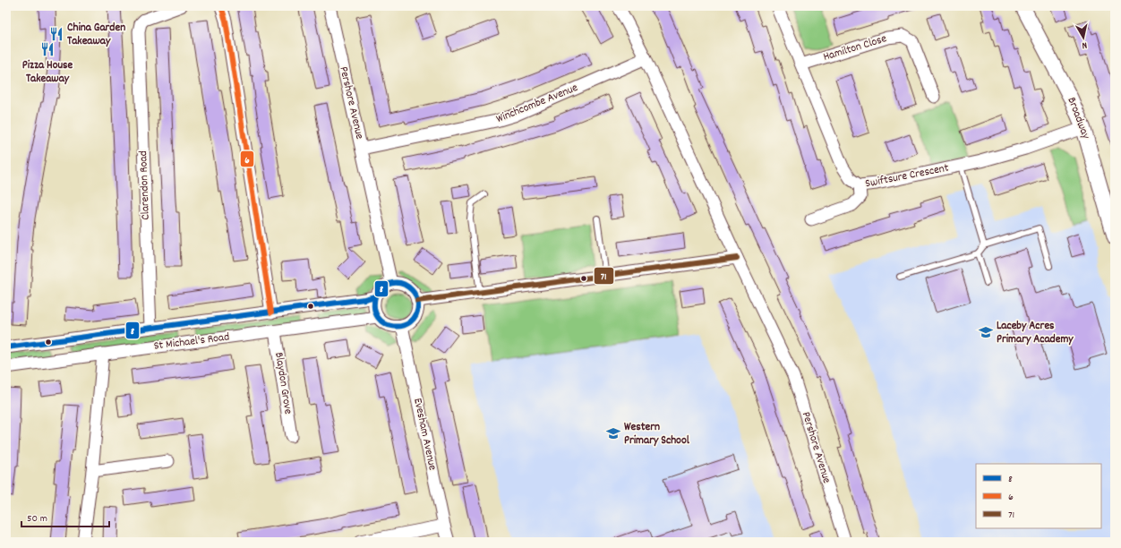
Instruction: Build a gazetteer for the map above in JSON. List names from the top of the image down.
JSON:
{
  "streets": {
    "street": [
      "Hamilton Close",
      "Pershore Avenue",
      "Winchcombe Avenue",
      "Broadway",
      "Swiftsure Crescent",
      "Clarendon Road",
      "St Michael's Road",
      "Blaydon Grove",
      "Evesham Avenue"
    ]
  },
  "crossings": [
    ["Hamilton Close", "Swiftsure Crescent"],
    ["Pershore Avenue", "Winchcombe Avenue"],
    ["Pershore Avenue", "St Michael's Road"],
    ["Pershore Avenue", "Evesham Avenue"],
    ["Broadway", "Swiftsure Crescent"],
    ["Clarendon Road", "St Michael's Road"],
    ["St Michael's Road", "Blaydon Grove"],
    ["St Michael's Road", "Evesham Avenue"]
  ],
  "places": {
    "restaurant": ["China Garden Takeaway", "Pizza House Takeaway"],
    "school or university": ["Laceby Acres Primary Academy", "Western Primary School"]
  },
  "lines": ["transit line 6", "transit line 71", "transit line 8"],
  "legend": ["8", "6", "71"],
  "scale_bar": "50 m",
  "north": "bottom"
}
